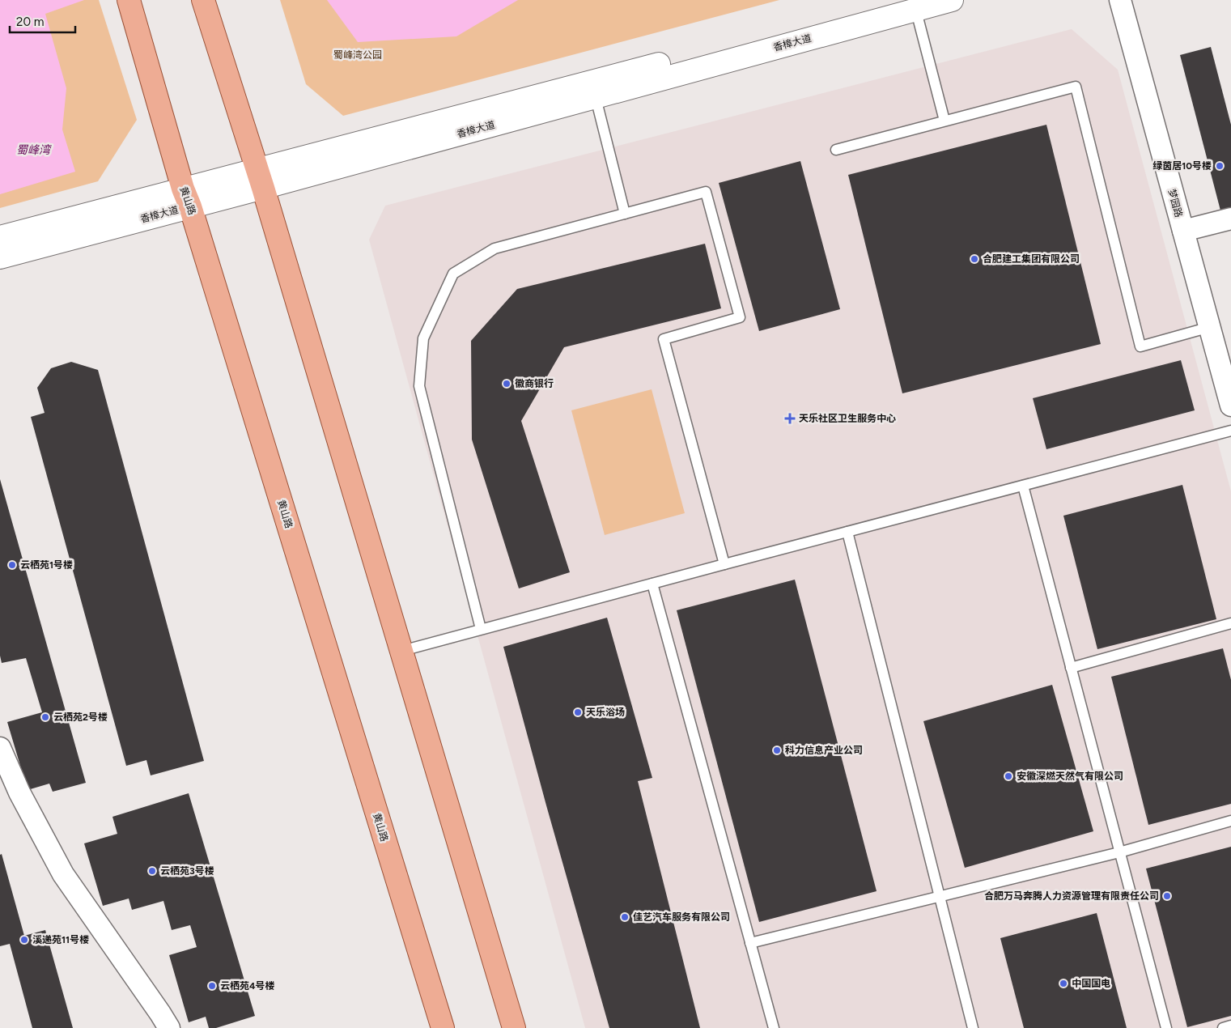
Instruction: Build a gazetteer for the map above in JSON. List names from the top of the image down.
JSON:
{
  "streets": {
    "main road": ["黄山路"],
    "street": ["香樟大道", "梦园路"]
  },
  "crossings": [
    ["香樟大道", "黄山路"]
  ],
  "water": ["蜀峰湾"],
  "parks": ["蜀峰湾公园"],
  "places": {
    "other": [
      "绿茵居10号楼",
      "合肥建工集团有限公司",
      "徽商银行",
      "云栖苑1号楼",
      "天乐浴场",
      "云栖苑2号楼",
      "科力信息产业公司",
      "安徽深燃天然气有限公司",
      "云栖苑3号楼",
      "合肥万马奔腾人力资源管理有限责任公司",
      "佳艺汽车服务有限公司",
      "溪递苑11号楼",
      "中国国电",
      "云栖苑4号楼"
    ],
    "health": ["天乐社区卫生服务中心"]
  },
  "scale_bar": "20 m"
}
